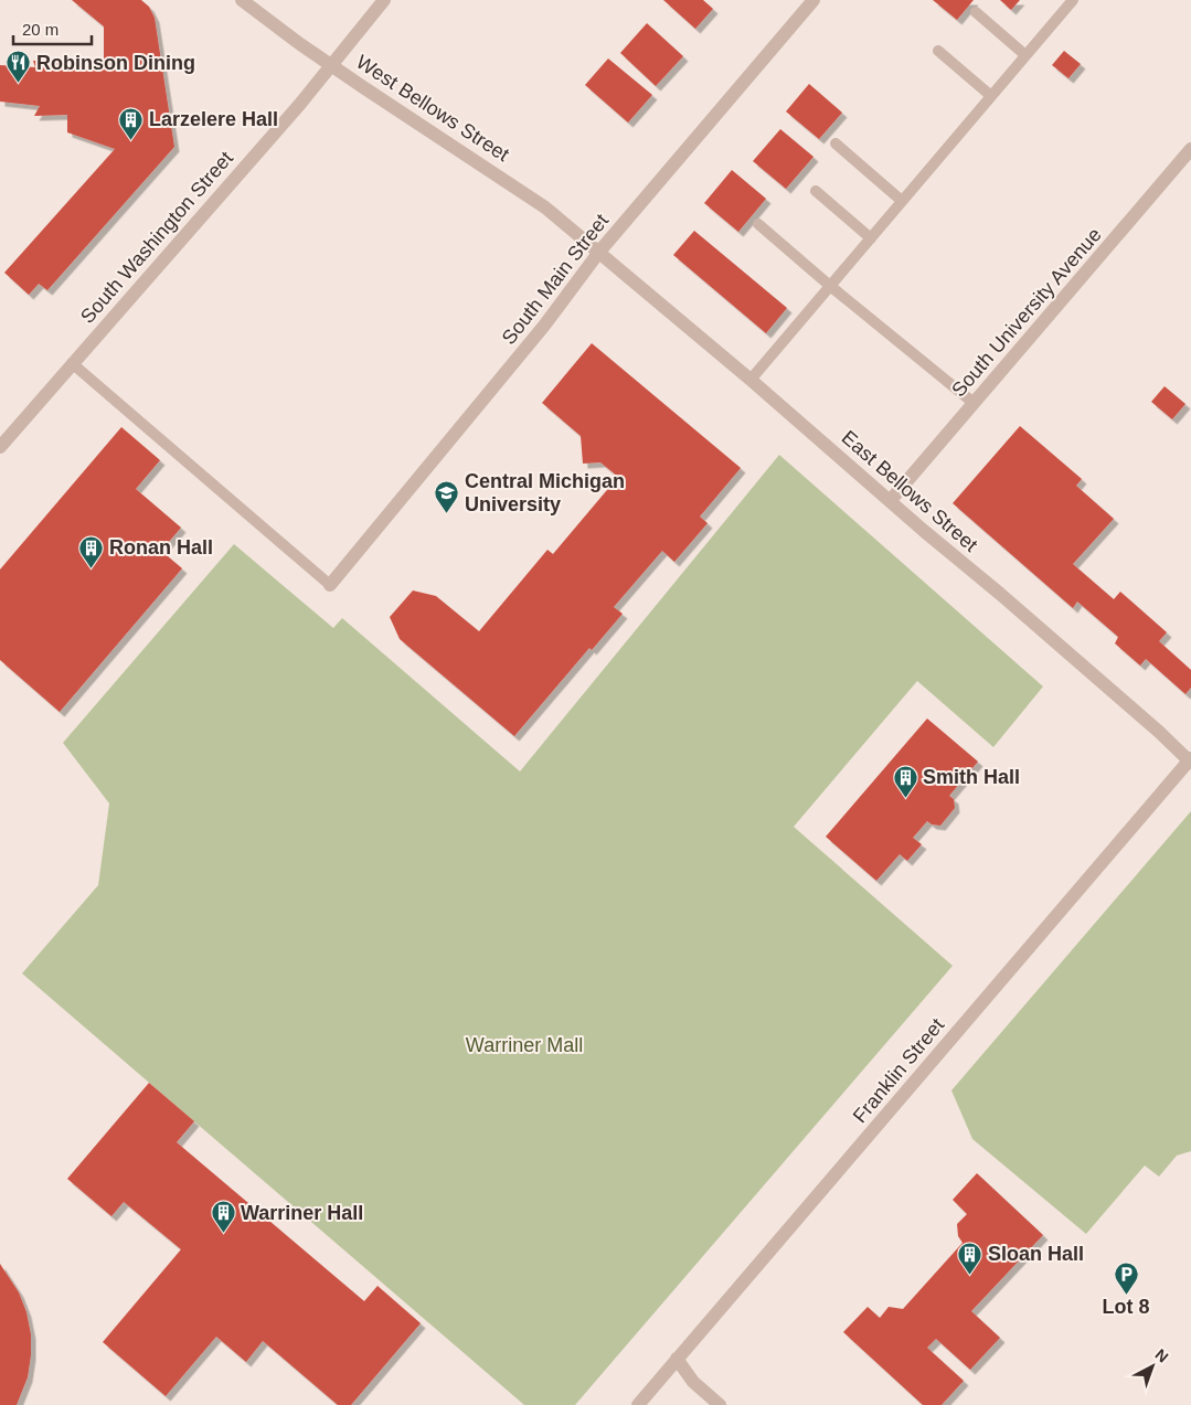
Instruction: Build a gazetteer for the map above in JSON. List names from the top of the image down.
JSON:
{
  "streets": {
    "street": [
      "West Bellows Street",
      "South Washington Street",
      "South Main Street",
      "South University Avenue",
      "East Bellows Street",
      "Franklin Street"
    ]
  },
  "crossings": [
    ["West Bellows Street", "South Washington Street"],
    ["West Bellows Street", "South Main Street"],
    ["West Bellows Street", "East Bellows Street"],
    ["South Main Street", "East Bellows Street"],
    ["South University Avenue", "East Bellows Street"],
    ["East Bellows Street", "Franklin Street"]
  ],
  "parks": ["Warriner Mall"],
  "places": {
    "restaurant": ["Robinson Dining"],
    "building": [
      "Larzelere Hall",
      "Ronan Hall",
      "Smith Hall",
      "Warriner Hall",
      "Sloan Hall"
    ],
    "school or university": ["Central Michigan University"],
    "parking": ["Lot 8"]
  },
  "scale_bar": "20 m",
  "north": "top right"
}
